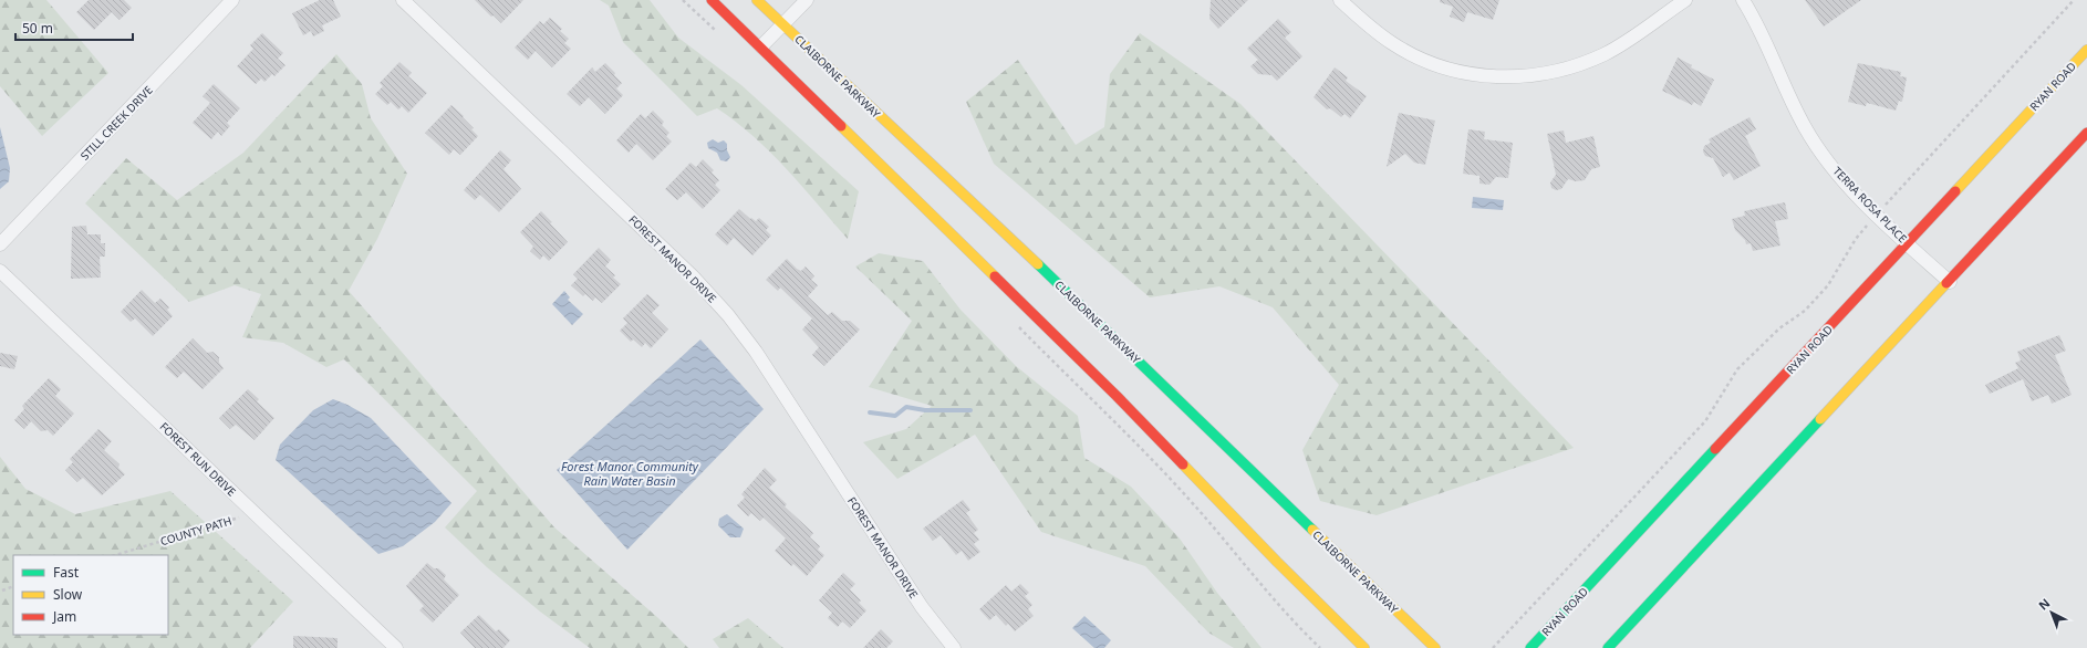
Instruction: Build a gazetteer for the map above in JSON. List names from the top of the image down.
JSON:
{
  "streets": {
    "main road": ["CLAIBORNE PARKWAY", "RYAN ROAD"],
    "street": [
      "STILL CREEK DRIVE",
      "TERRA ROSA PLACE",
      "FOREST MANOR DRIVE",
      "FOREST RUN DRIVE"
    ],
    "path": ["COUNTY PATH"]
  },
  "crossings": [
    ["RYAN ROAD", "TERRA ROSA PLACE"],
    ["FOREST RUN DRIVE", "COUNTY PATH"]
  ],
  "water": ["Forest Manor Community Rain Water Basin"],
  "legend": ["Fast", "Slow", "Jam"],
  "scale_bar": "50 m",
  "north": "top left"
}
